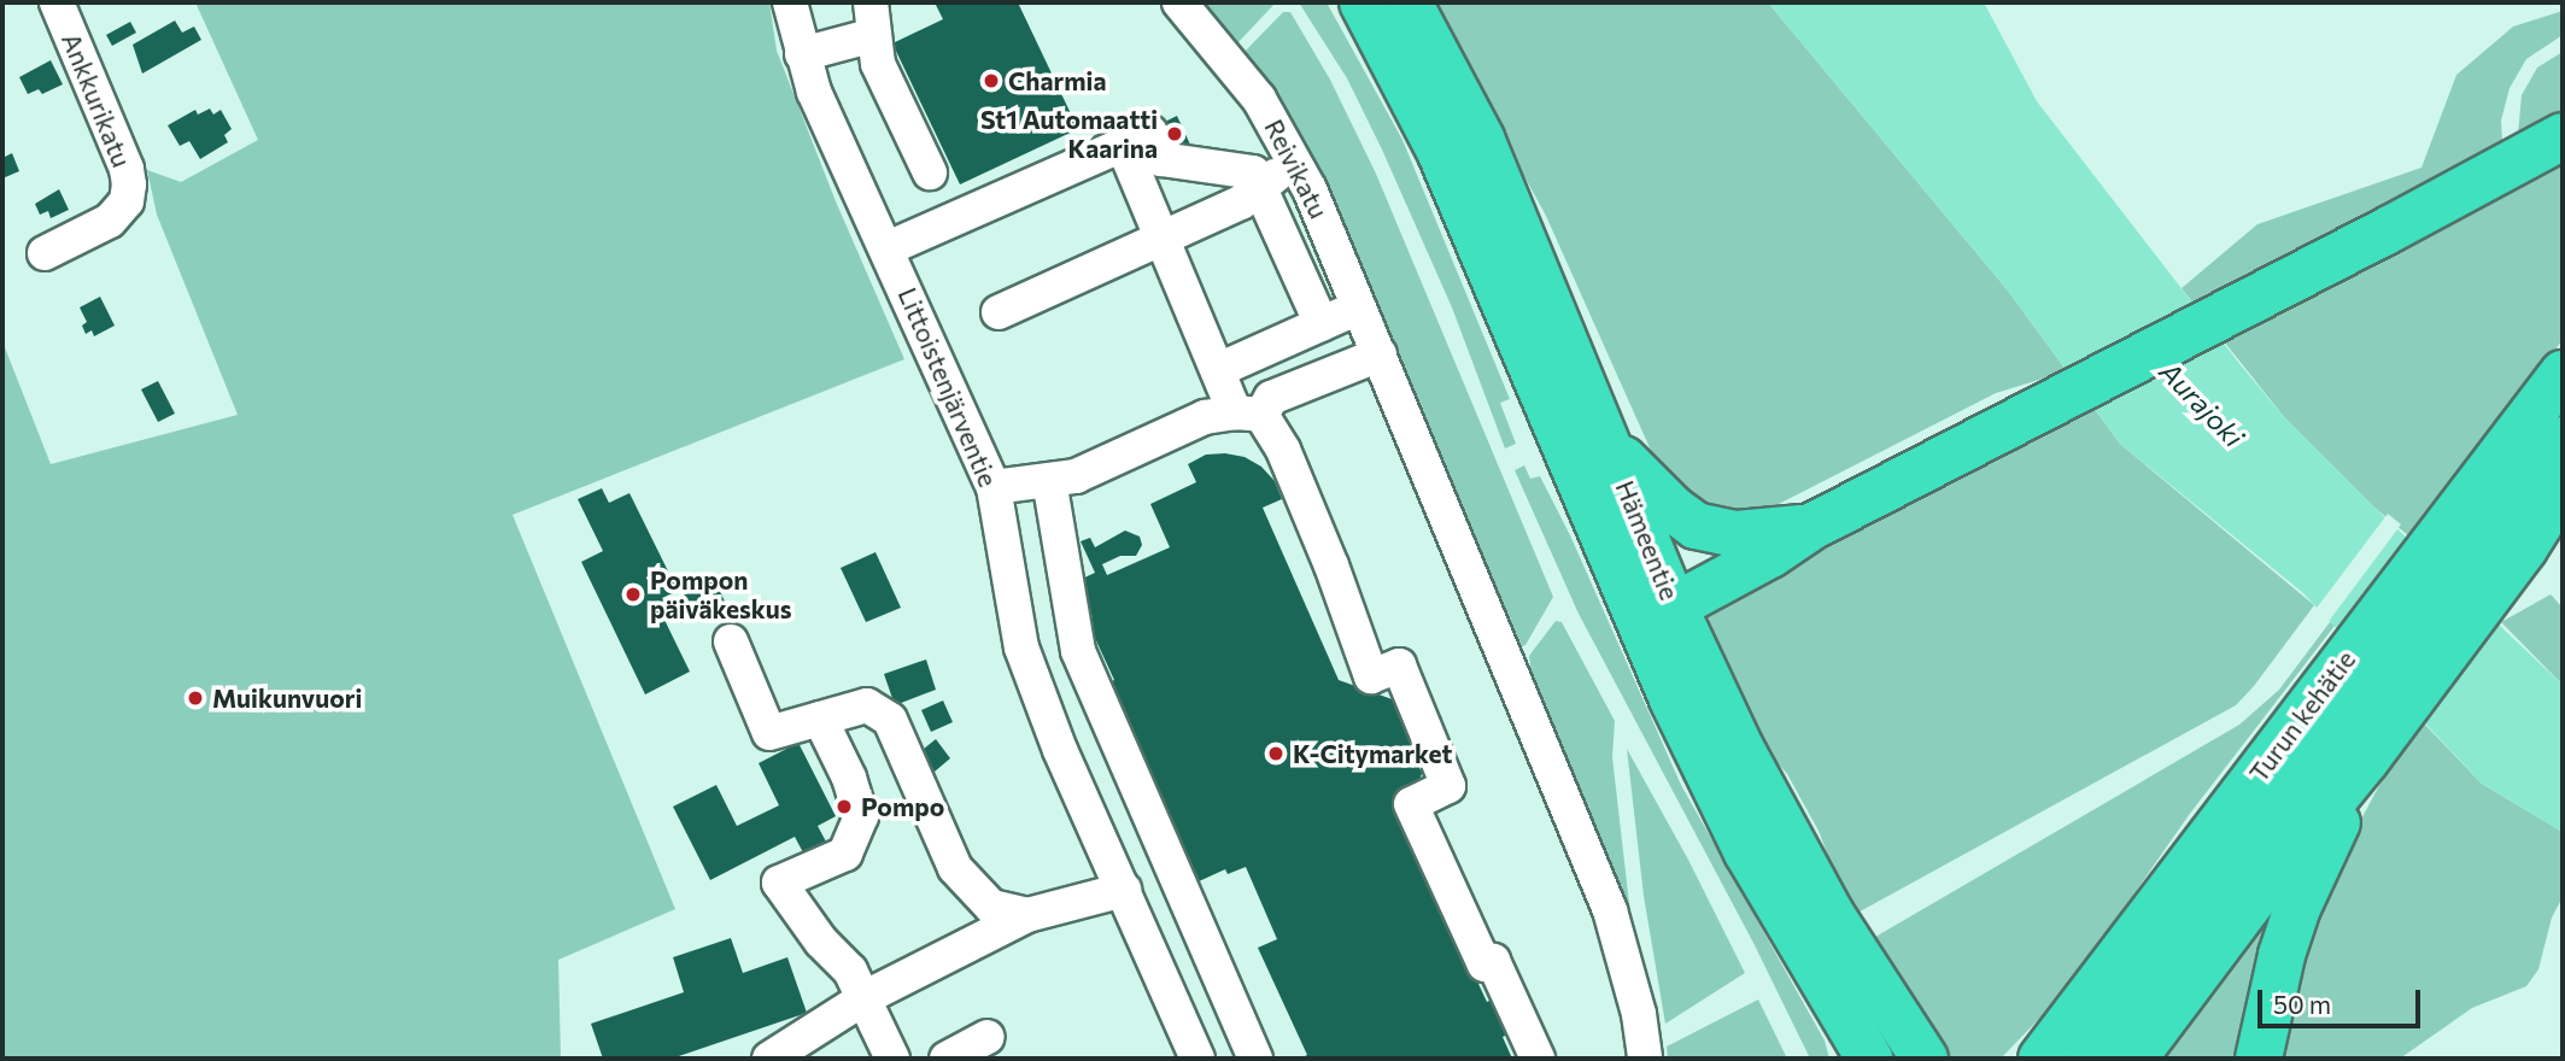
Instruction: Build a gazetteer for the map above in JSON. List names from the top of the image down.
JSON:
{
  "streets": {
    "highway": ["Hämeentie", "Turun kehätie"],
    "street": ["Ankkurikatu", "Reivikatu", "Littoistenjärventie"]
  },
  "water": ["Aurajoki"],
  "places": [
    "Charmia",
    "St1 Automaatti Kaarina",
    "Pompon päiväkeskus",
    "Muikunvuori",
    "K-Citymarket",
    "Pompo"
  ],
  "scale_bar": "50 m"
}
